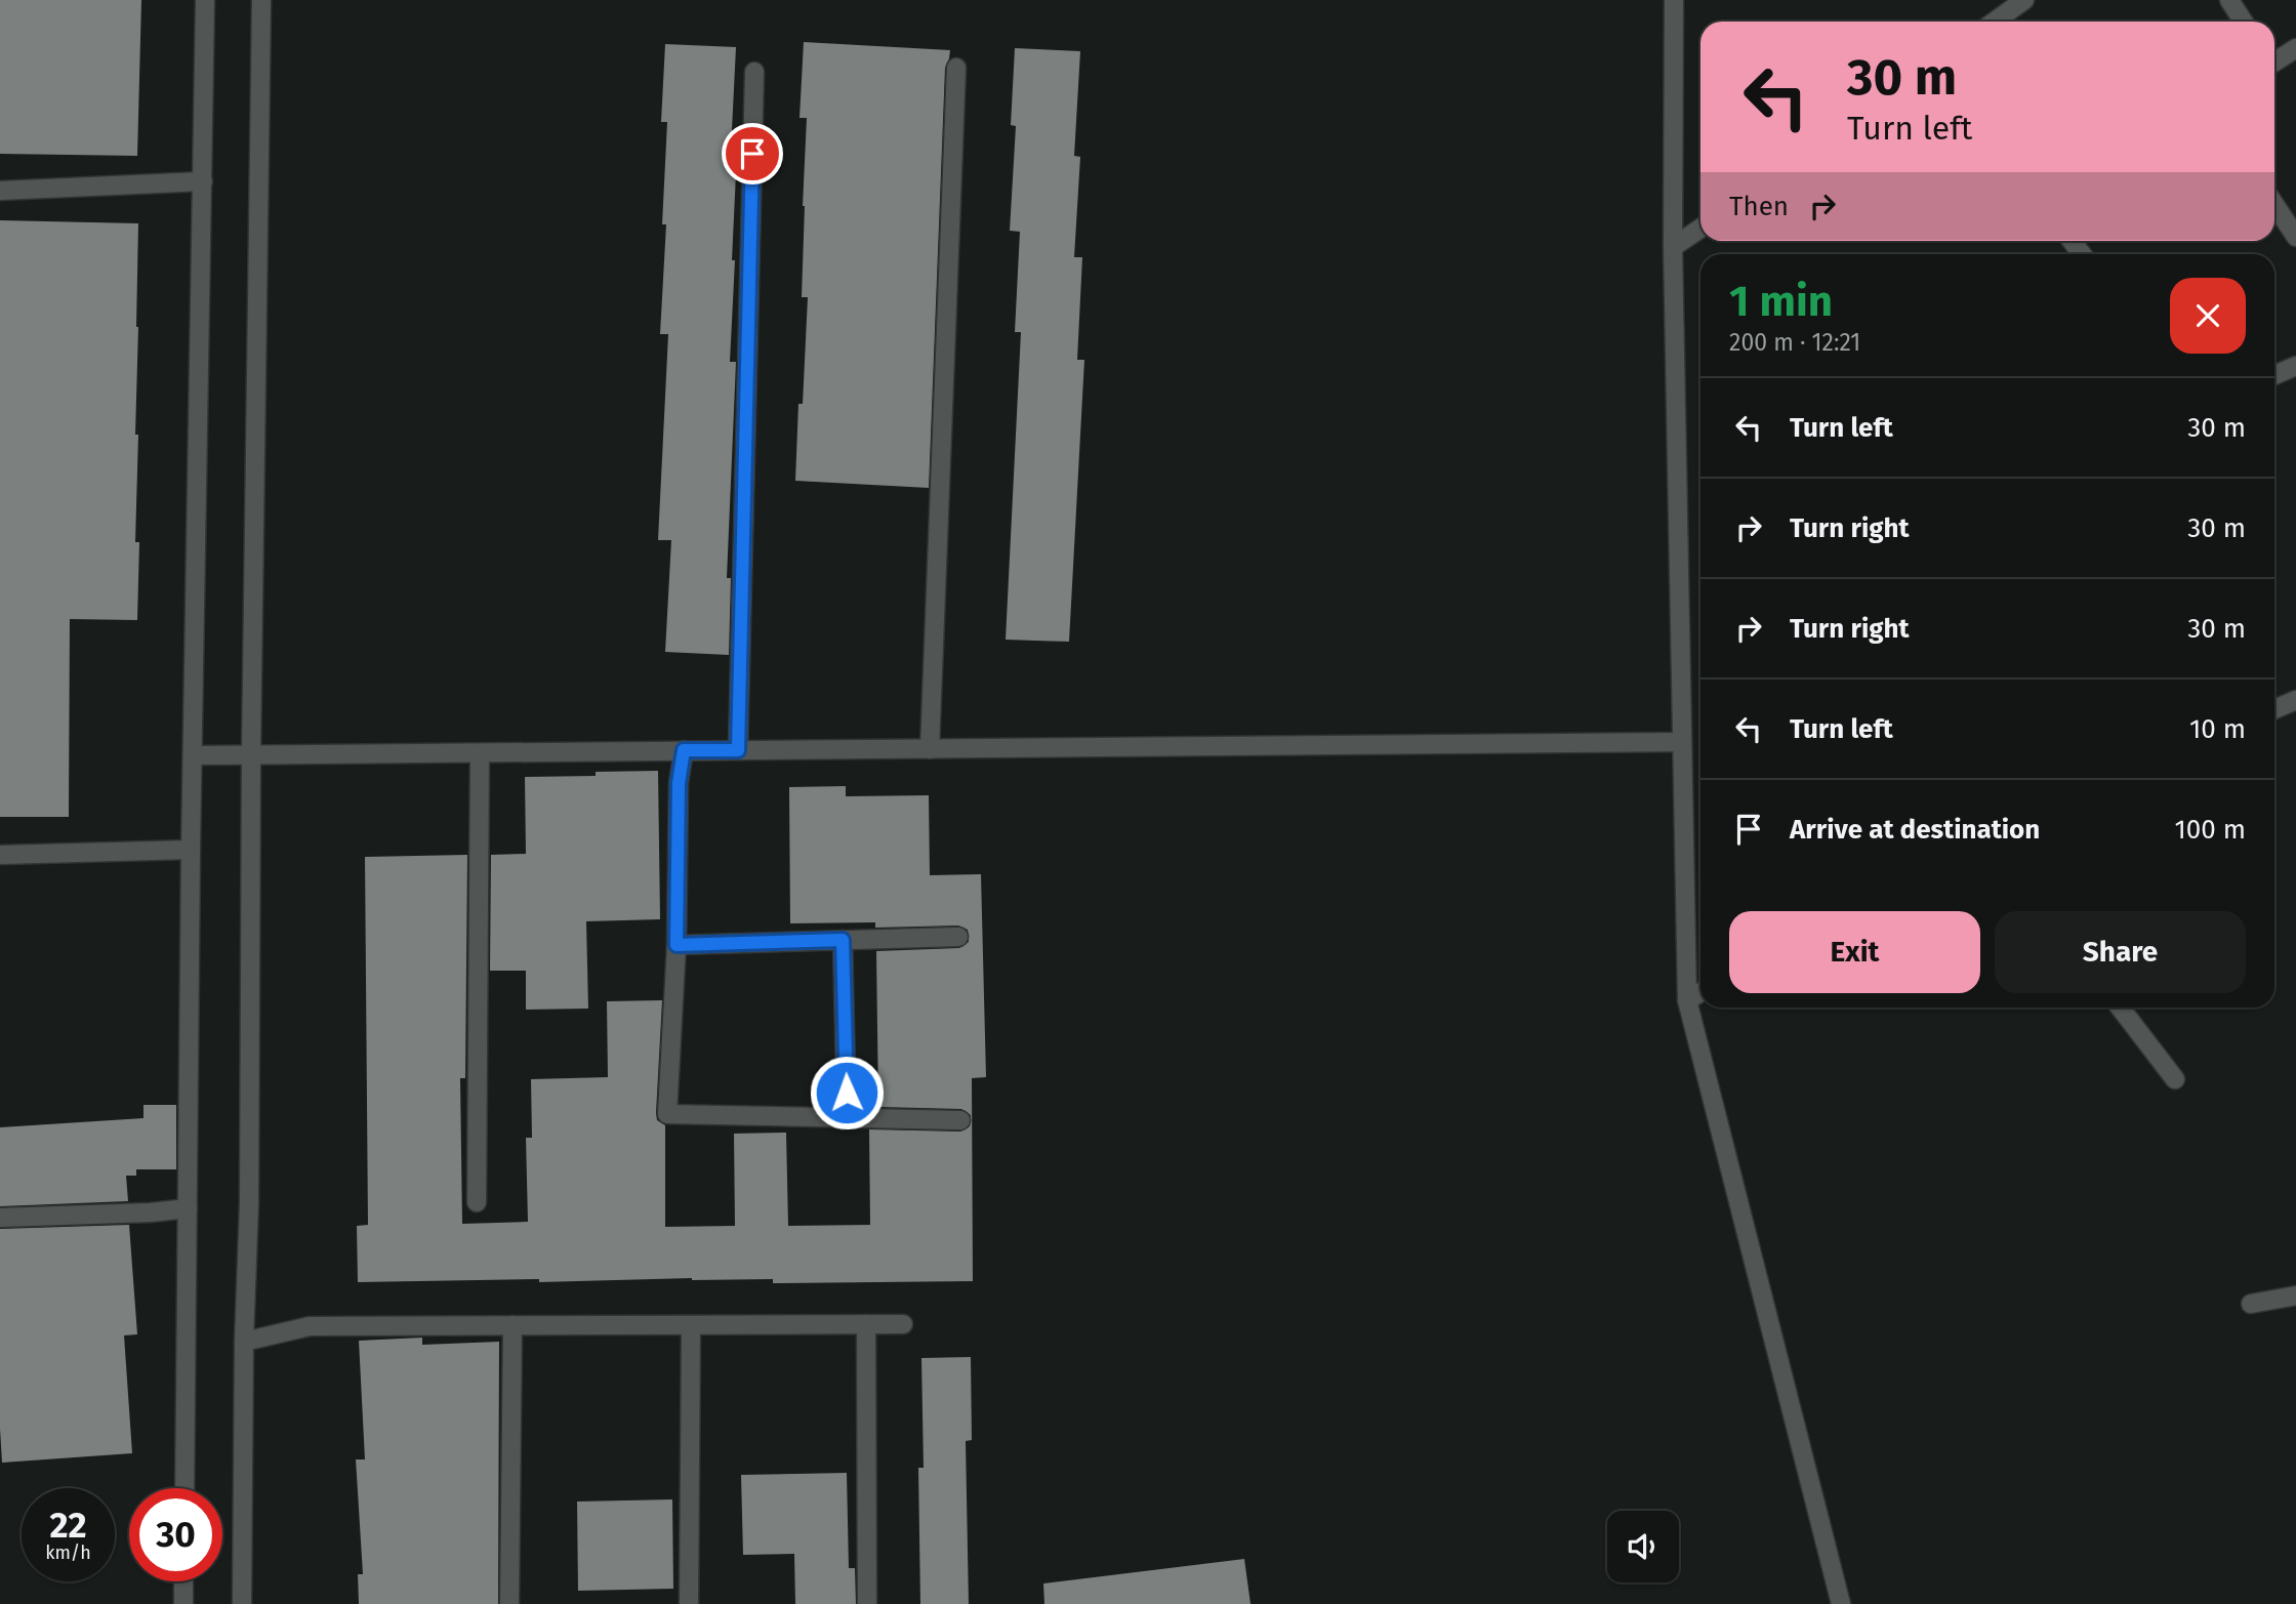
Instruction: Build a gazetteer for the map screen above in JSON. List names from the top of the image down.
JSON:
{
  "page": {
    "turn": ["30 m", "Turn left"],
    "then": "Then",
    "heading": ["1 min", "200 m · 12:21"],
    "list": [
      {
        "name": "Turn left",
        "value": "30 m"
      },
      {
        "name": "Turn right",
        "value": "30 m"
      },
      {
        "name": "Turn right",
        "value": "30 m"
      },
      {
        "name": "Turn left",
        "value": "10 m"
      },
      {
        "name": "Arrive at destination",
        "value": "100 m"
      }
    ],
    "buttons": ["Exit", "Share"],
    "speed": "22 km/h",
    "limit": "30"
  }
}
